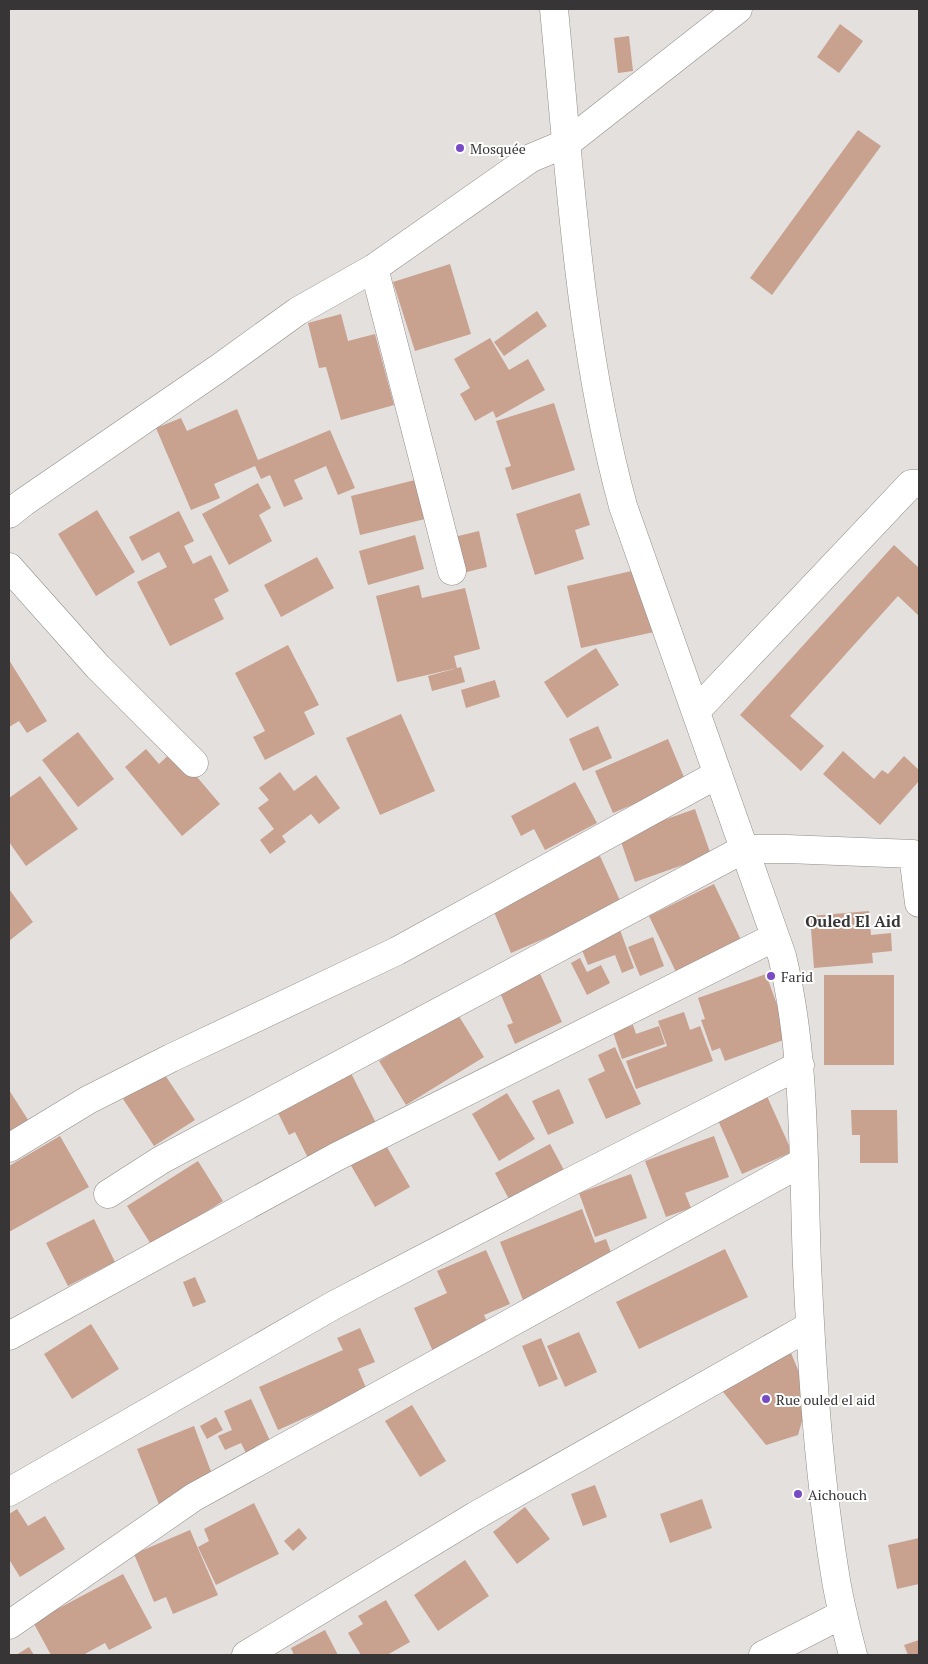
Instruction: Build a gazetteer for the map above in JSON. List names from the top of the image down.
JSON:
{
  "districts": ["Ouled El Aid"],
  "places": [
    "Mosquée",
    "Farid",
    "Rue ouled el aid",
    "Aichouch"
  ]
}
